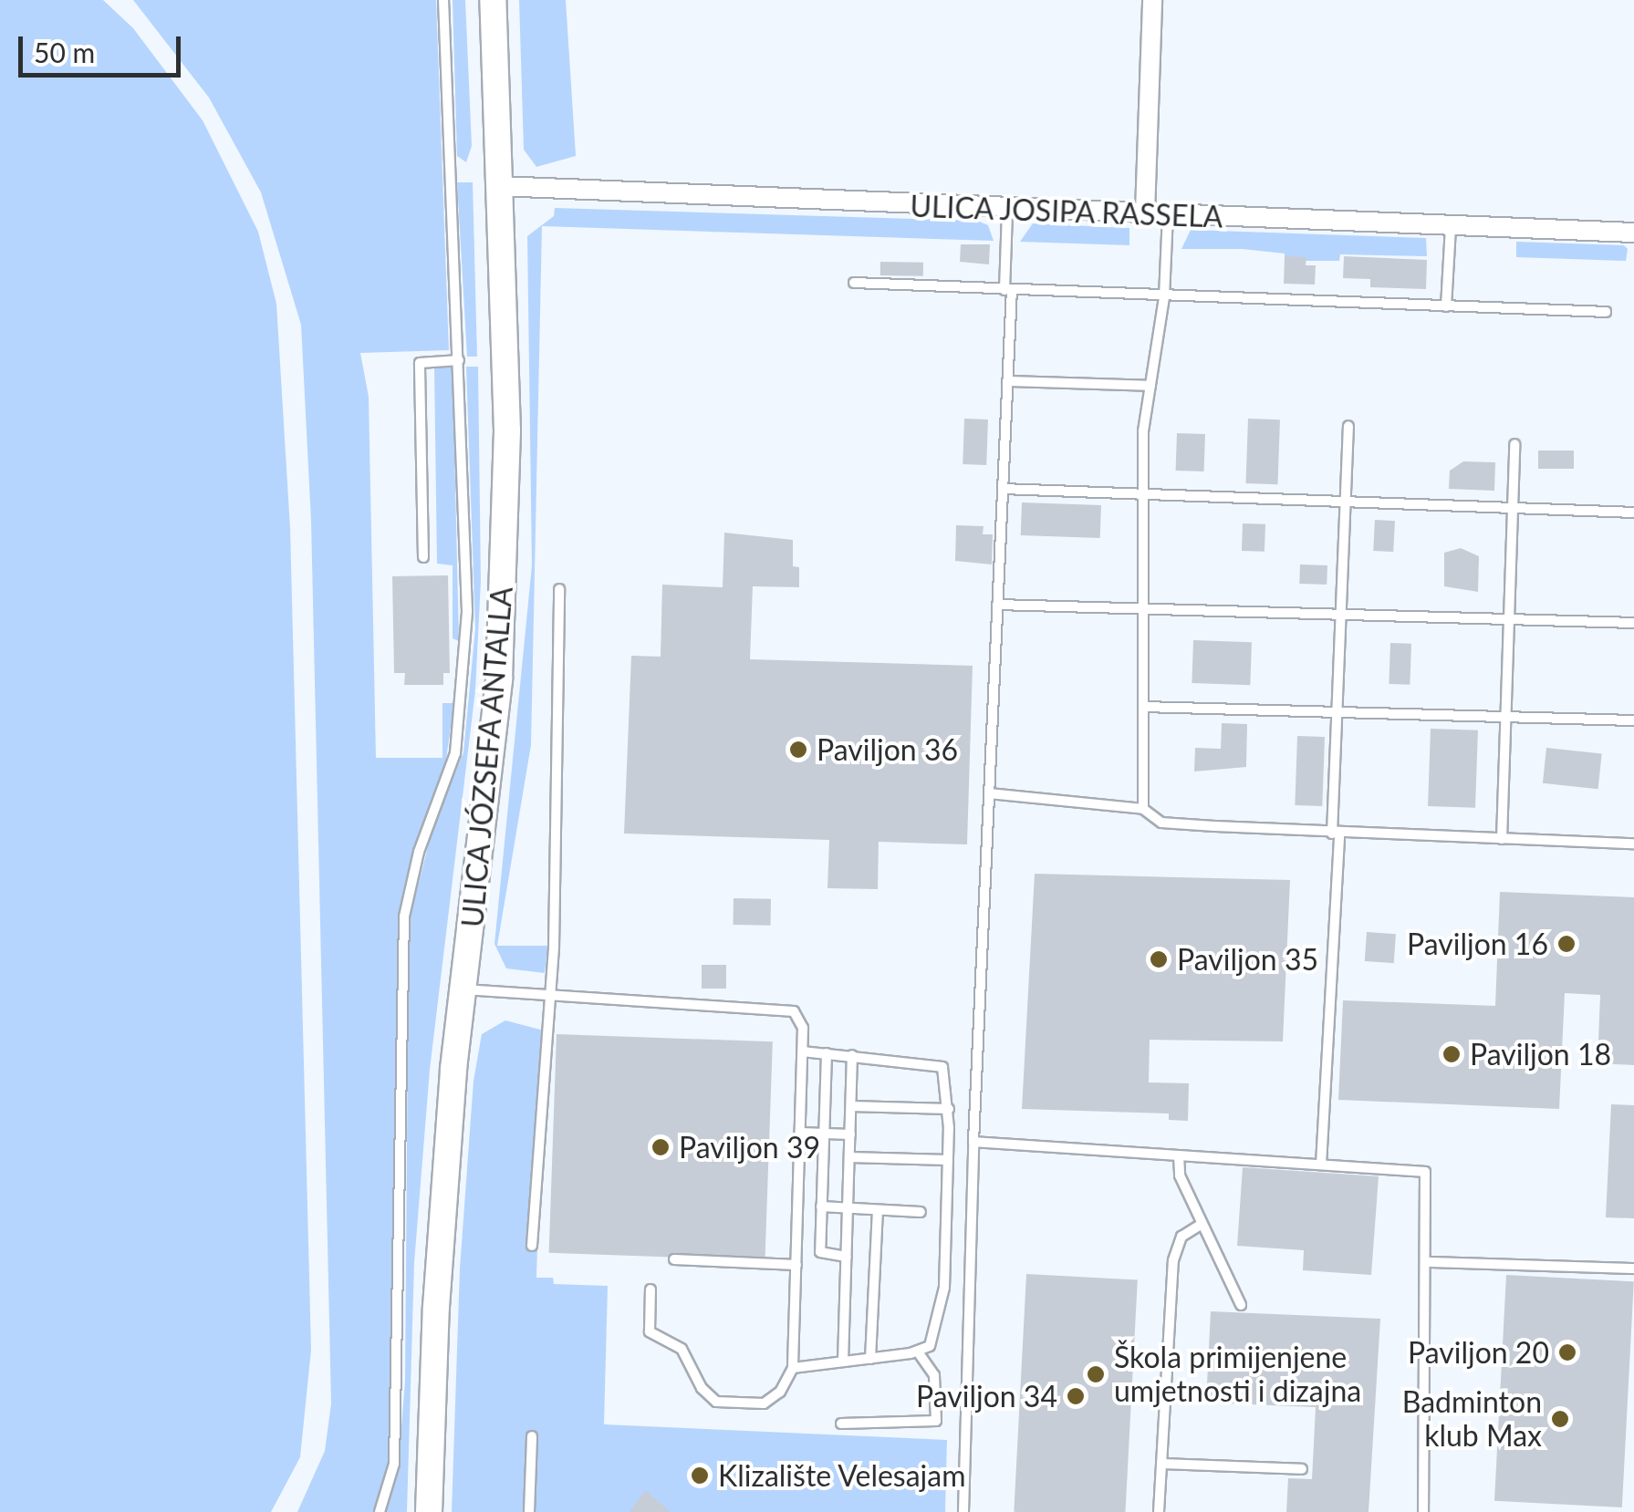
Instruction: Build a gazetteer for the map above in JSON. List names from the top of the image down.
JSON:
{
  "streets": {
    "street": ["ULICA JOSIPA RASSELA", "ULICA JÓZSEFA ANTALLA"]
  },
  "crossings": [
    ["ULICA JOSIPA RASSELA", "ULICA JÓZSEFA ANTALLA"]
  ],
  "places": [
    "Paviljon 36",
    "Paviljon 16",
    "Paviljon 35",
    "Paviljon 18",
    "Paviljon 39",
    "Paviljon 20",
    "Škola primijenjene umjetnosti i dizajna",
    "Paviljon 34",
    "Badminton klub Max",
    "Klizalište Velesajam"
  ],
  "scale_bar": "50 m"
}
